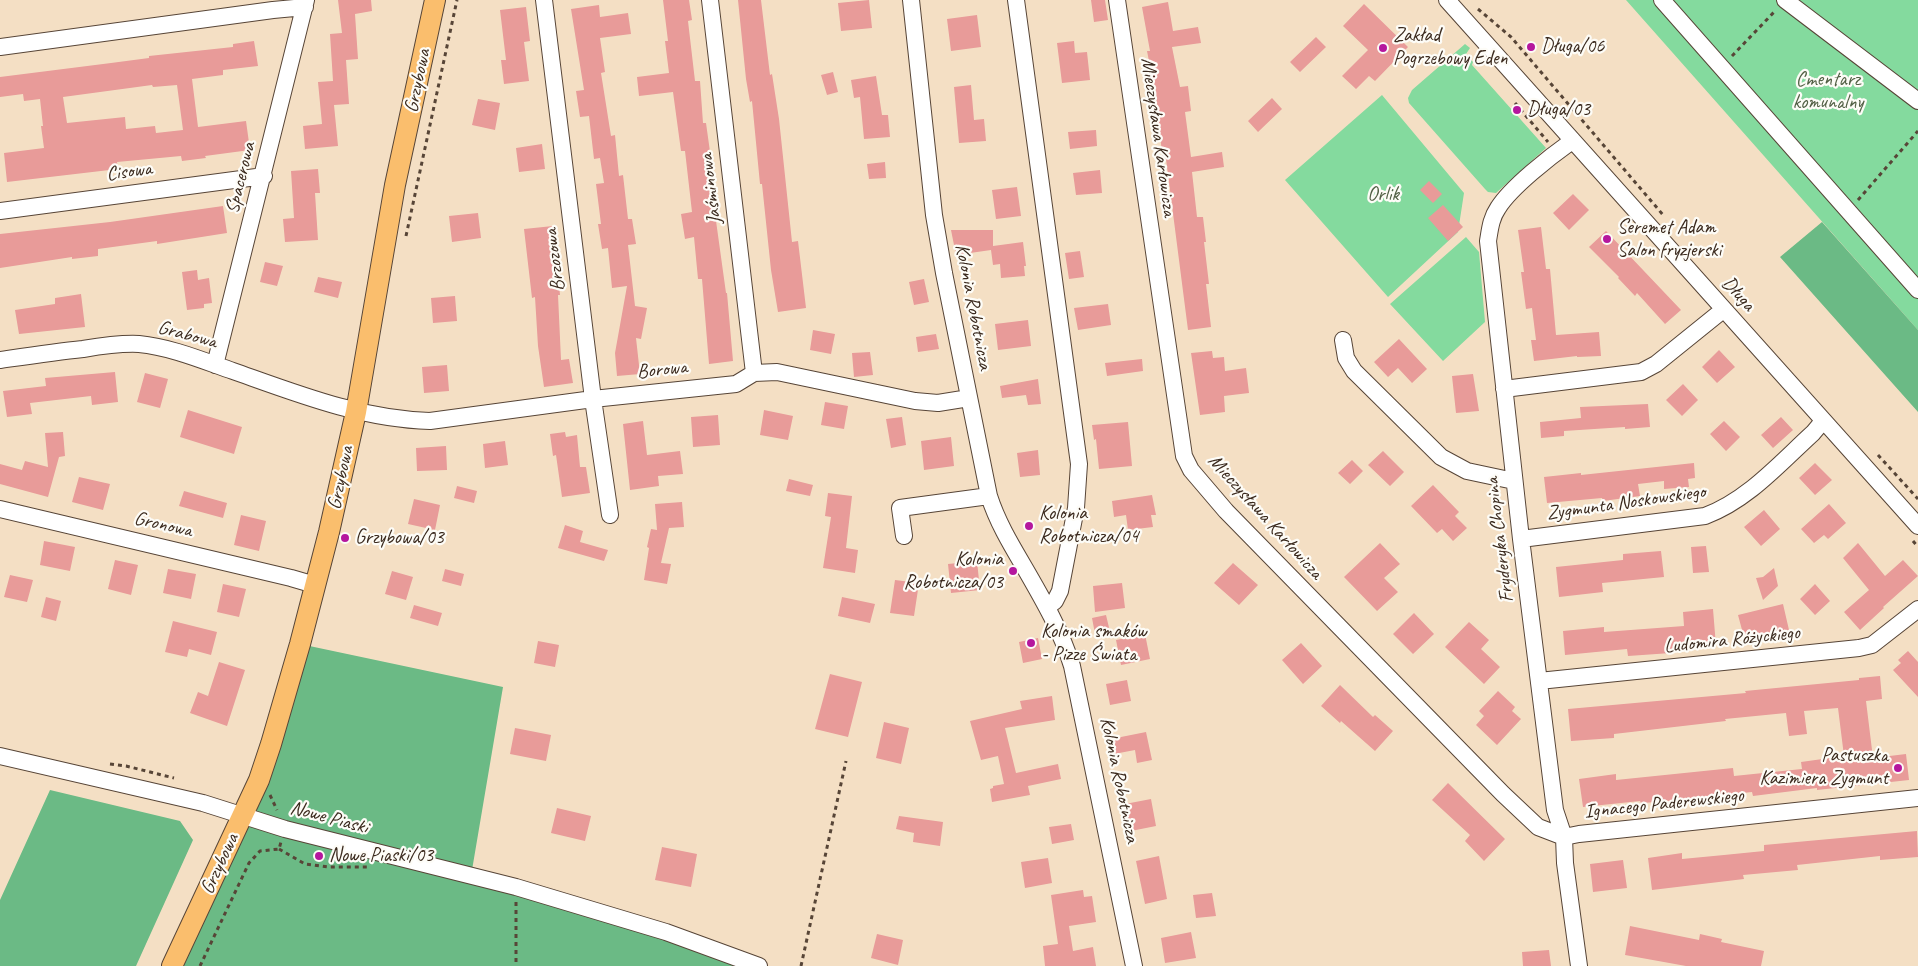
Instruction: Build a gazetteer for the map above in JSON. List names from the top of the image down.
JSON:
{
  "streets": {
    "main road": ["Grzybowa"],
    "street": [
      "Mieczysława Karłowicza",
      "Cisowa",
      "Spacerowa",
      "Jaśminowa",
      "Brzozowa",
      "Długa",
      "Kolonia Robotnicza",
      "Grabowa",
      "Borowa",
      "Zygmunta Noskowskiego",
      "Gronowa",
      "Fryderyka Chopina",
      "Ludomira Różyckiego",
      "Ignacego Paderewskiego",
      "Nowe Piaski"
    ]
  },
  "crossings": [
    ["Grzybowa", "Grabowa"],
    ["Grzybowa", "Borowa"],
    ["Grzybowa", "Gronowa"],
    ["Grzybowa", "Nowe Piaski"],
    ["Mieczysława Karłowicza", "Fryderyka Chopina"],
    ["Mieczysława Karłowicza", "Ignacego Paderewskiego"],
    ["Cisowa", "Spacerowa"],
    ["Spacerowa", "Grabowa"],
    ["Jaśminowa", "Borowa"],
    ["Brzozowa", "Borowa"],
    ["Długa", "Zygmunta Noskowskiego"],
    ["Długa", "Fryderyka Chopina"],
    ["Kolonia Robotnicza", "Borowa"],
    ["Grabowa", "Borowa"],
    ["Zygmunta Noskowskiego", "Fryderyka Chopina"],
    ["Fryderyka Chopina", "Ludomira Różyckiego"],
    ["Fryderyka Chopina", "Ignacego Paderewskiego"]
  ],
  "parks": ["Cmentarz komunalny", "Orlik"],
  "places": [
    "Długa/06",
    "Zakład Pogrzebowy Eden",
    "Długa/03",
    "Seremet Adam Salon fryzjerski",
    "Kolonia Robotnicza/04",
    "Grzybowa/03",
    "Kolonia Robotnicza/03",
    "Kolonia smaków - Pizze Świata",
    "Pastuszka Kazimiera Zygmunt",
    "Nowe Piaski/03"
  ]
}
